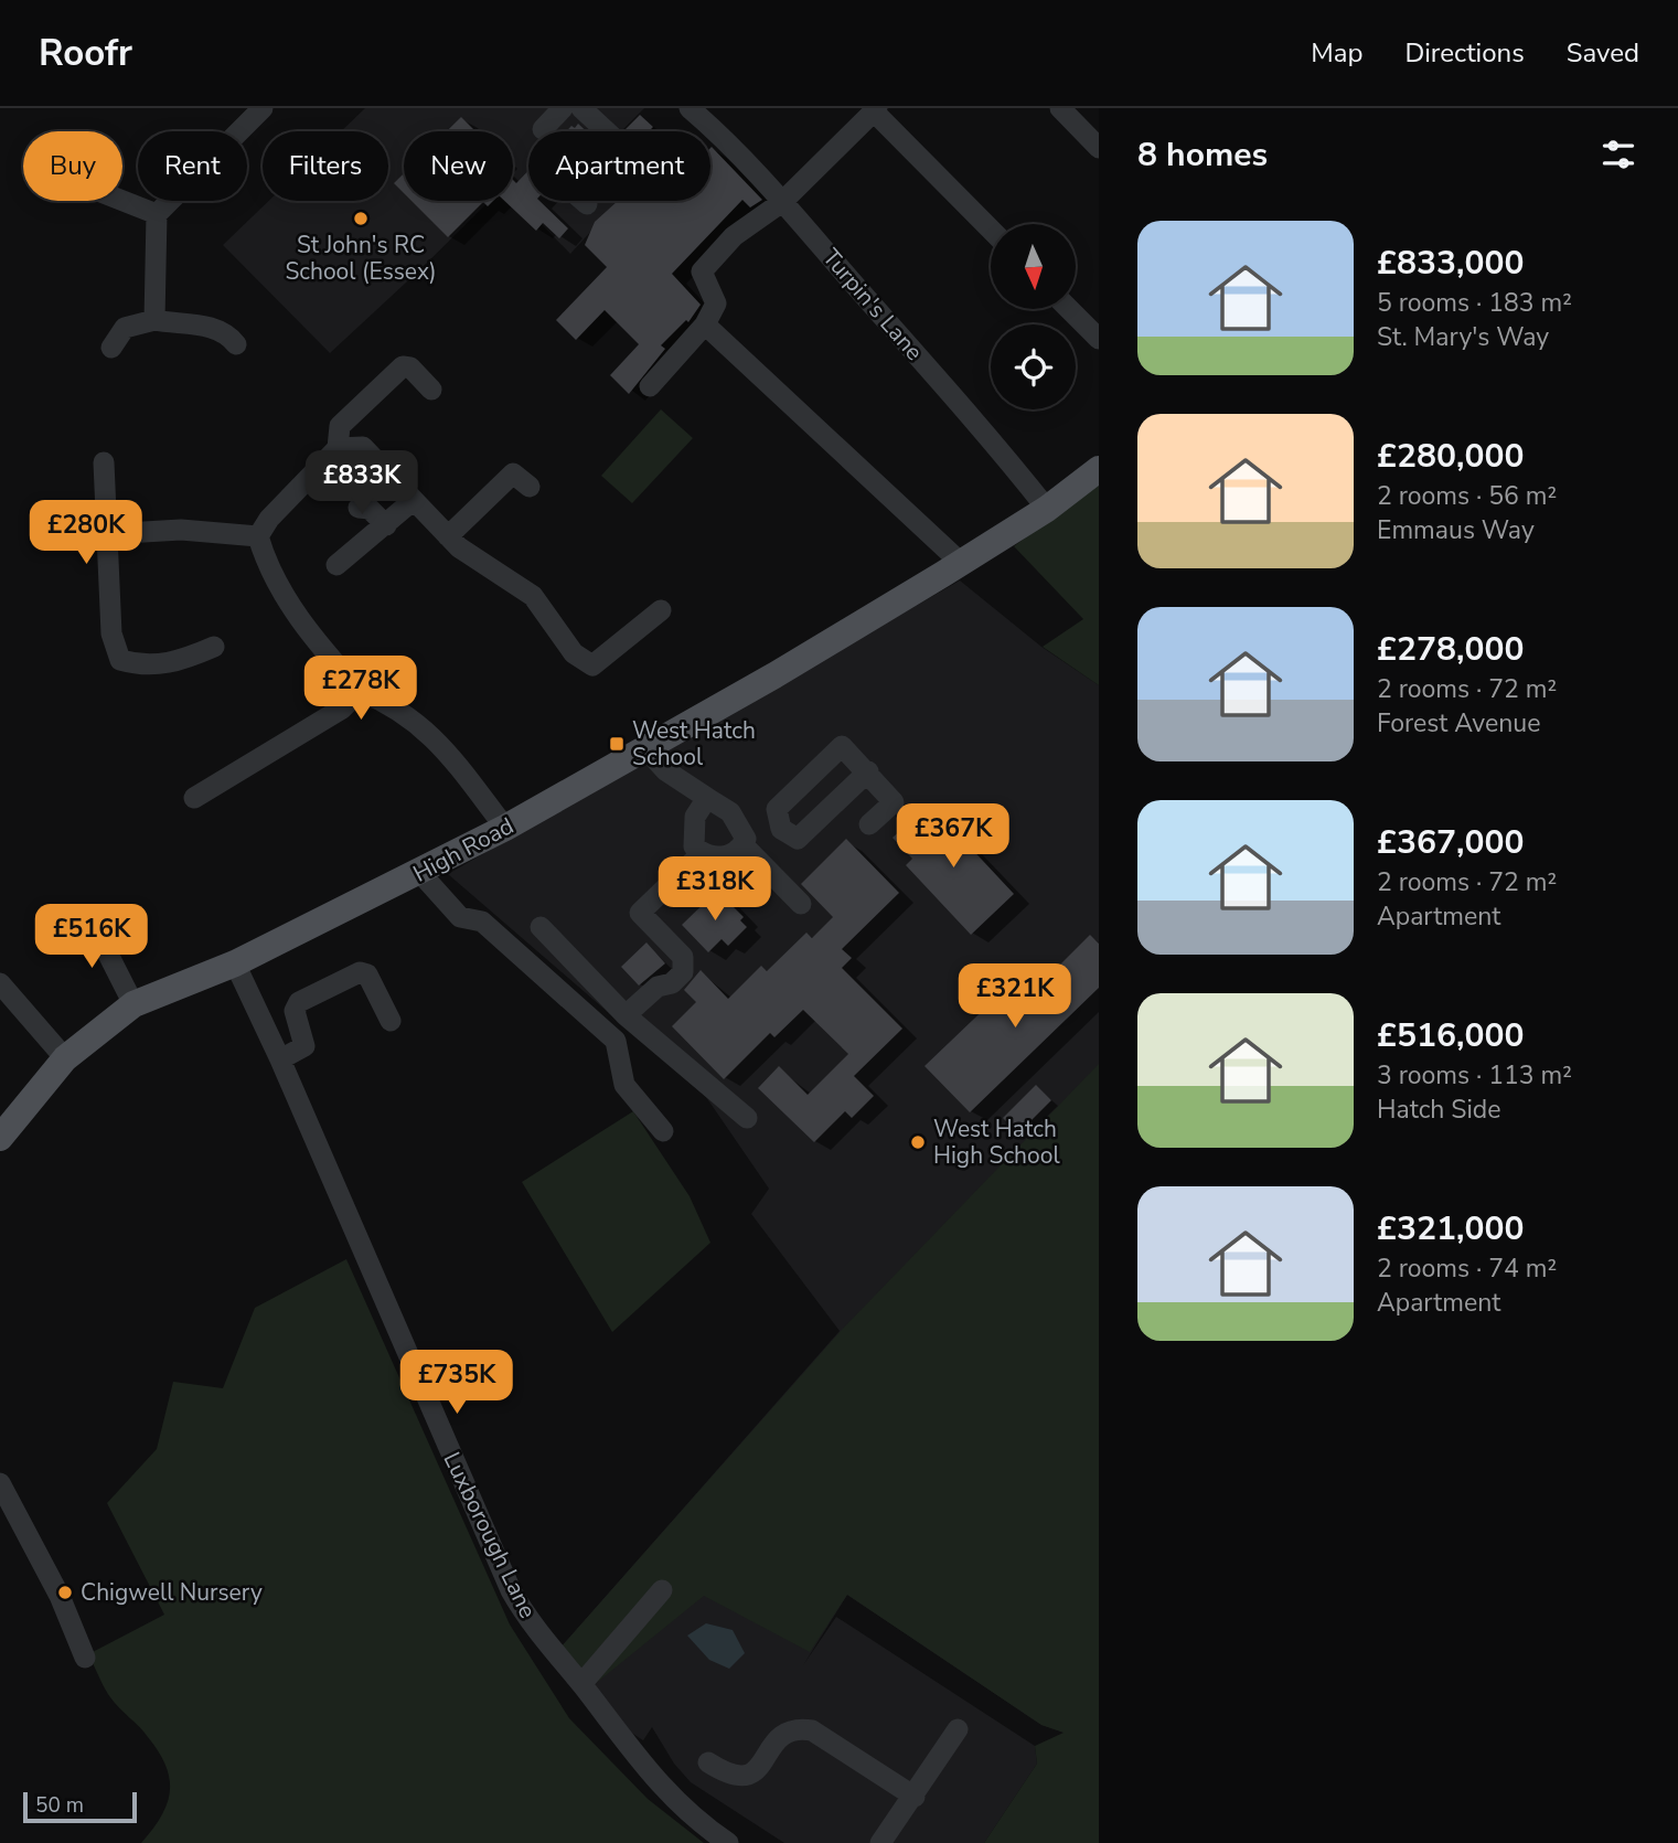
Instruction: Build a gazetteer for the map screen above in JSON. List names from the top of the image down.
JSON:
{
  "streets": {
    "main road": ["High Road"],
    "street": ["Turpin's Lane", "Luxborough Lane"]
  },
  "crossings": [
    ["Turpin's Lane", "High Road"],
    ["High Road", "Luxborough Lane"]
  ],
  "places": {
    "other": ["St John's RC School (Essex)", "West Hatch High School", "Chigwell Nursery"],
    "transit": ["West Hatch School"]
  },
  "scale_bar": "50 m",
  "north": "bottom",
  "page": {
    "header": "Roofr",
    "nav": ["Map", "Directions", "Saved"],
    "heading": "8 homes",
    "chip": [
      "Buy",
      "Rent",
      "Filters",
      "New",
      "Apartment"
    ],
    "list": [
      {
        "name": "£833,000",
        "note": "5 rooms · 183 m² · St. Mary's Way"
      },
      {
        "name": "£280,000",
        "note": "2 rooms · 56 m² · Emmaus Way"
      },
      {
        "name": "£278,000",
        "note": "2 rooms · 72 m² · Forest Avenue"
      },
      {
        "name": "£367,000",
        "note": "2 rooms · 72 m² · Apartment"
      },
      {
        "name": "£516,000",
        "note": "3 rooms · 113 m² · Hatch Side"
      },
      {
        "name": "£321,000",
        "note": "2 rooms · 74 m² · Apartment"
      }
    ],
    "price": [
      "£833K",
      "£280K",
      "£278K",
      "£367K",
      "£318K",
      "£516K",
      "£321K",
      "£735K"
    ],
    "scale": "50 m"
  }
}
